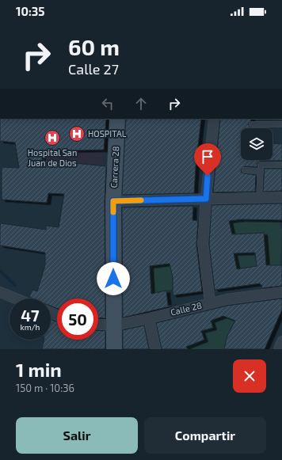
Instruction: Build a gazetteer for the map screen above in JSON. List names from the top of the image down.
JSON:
{
  "streets": {
    "main road": ["Carrera 28"],
    "street": ["Calle 28"]
  },
  "crossings": [
    ["Carrera 28", "Calle 28"]
  ],
  "places": {
    "hospital": ["HOSPITAL", "Hospital San Juan de Dios"]
  },
  "page": {
    "status": "10:35",
    "turn": ["60 m", "Calle 27"],
    "speed": "47 km/h",
    "limit": "50",
    "heading": ["1 min", "150 m · 10:36"],
    "buttons": ["Salir", "Compartir"]
  }
}
